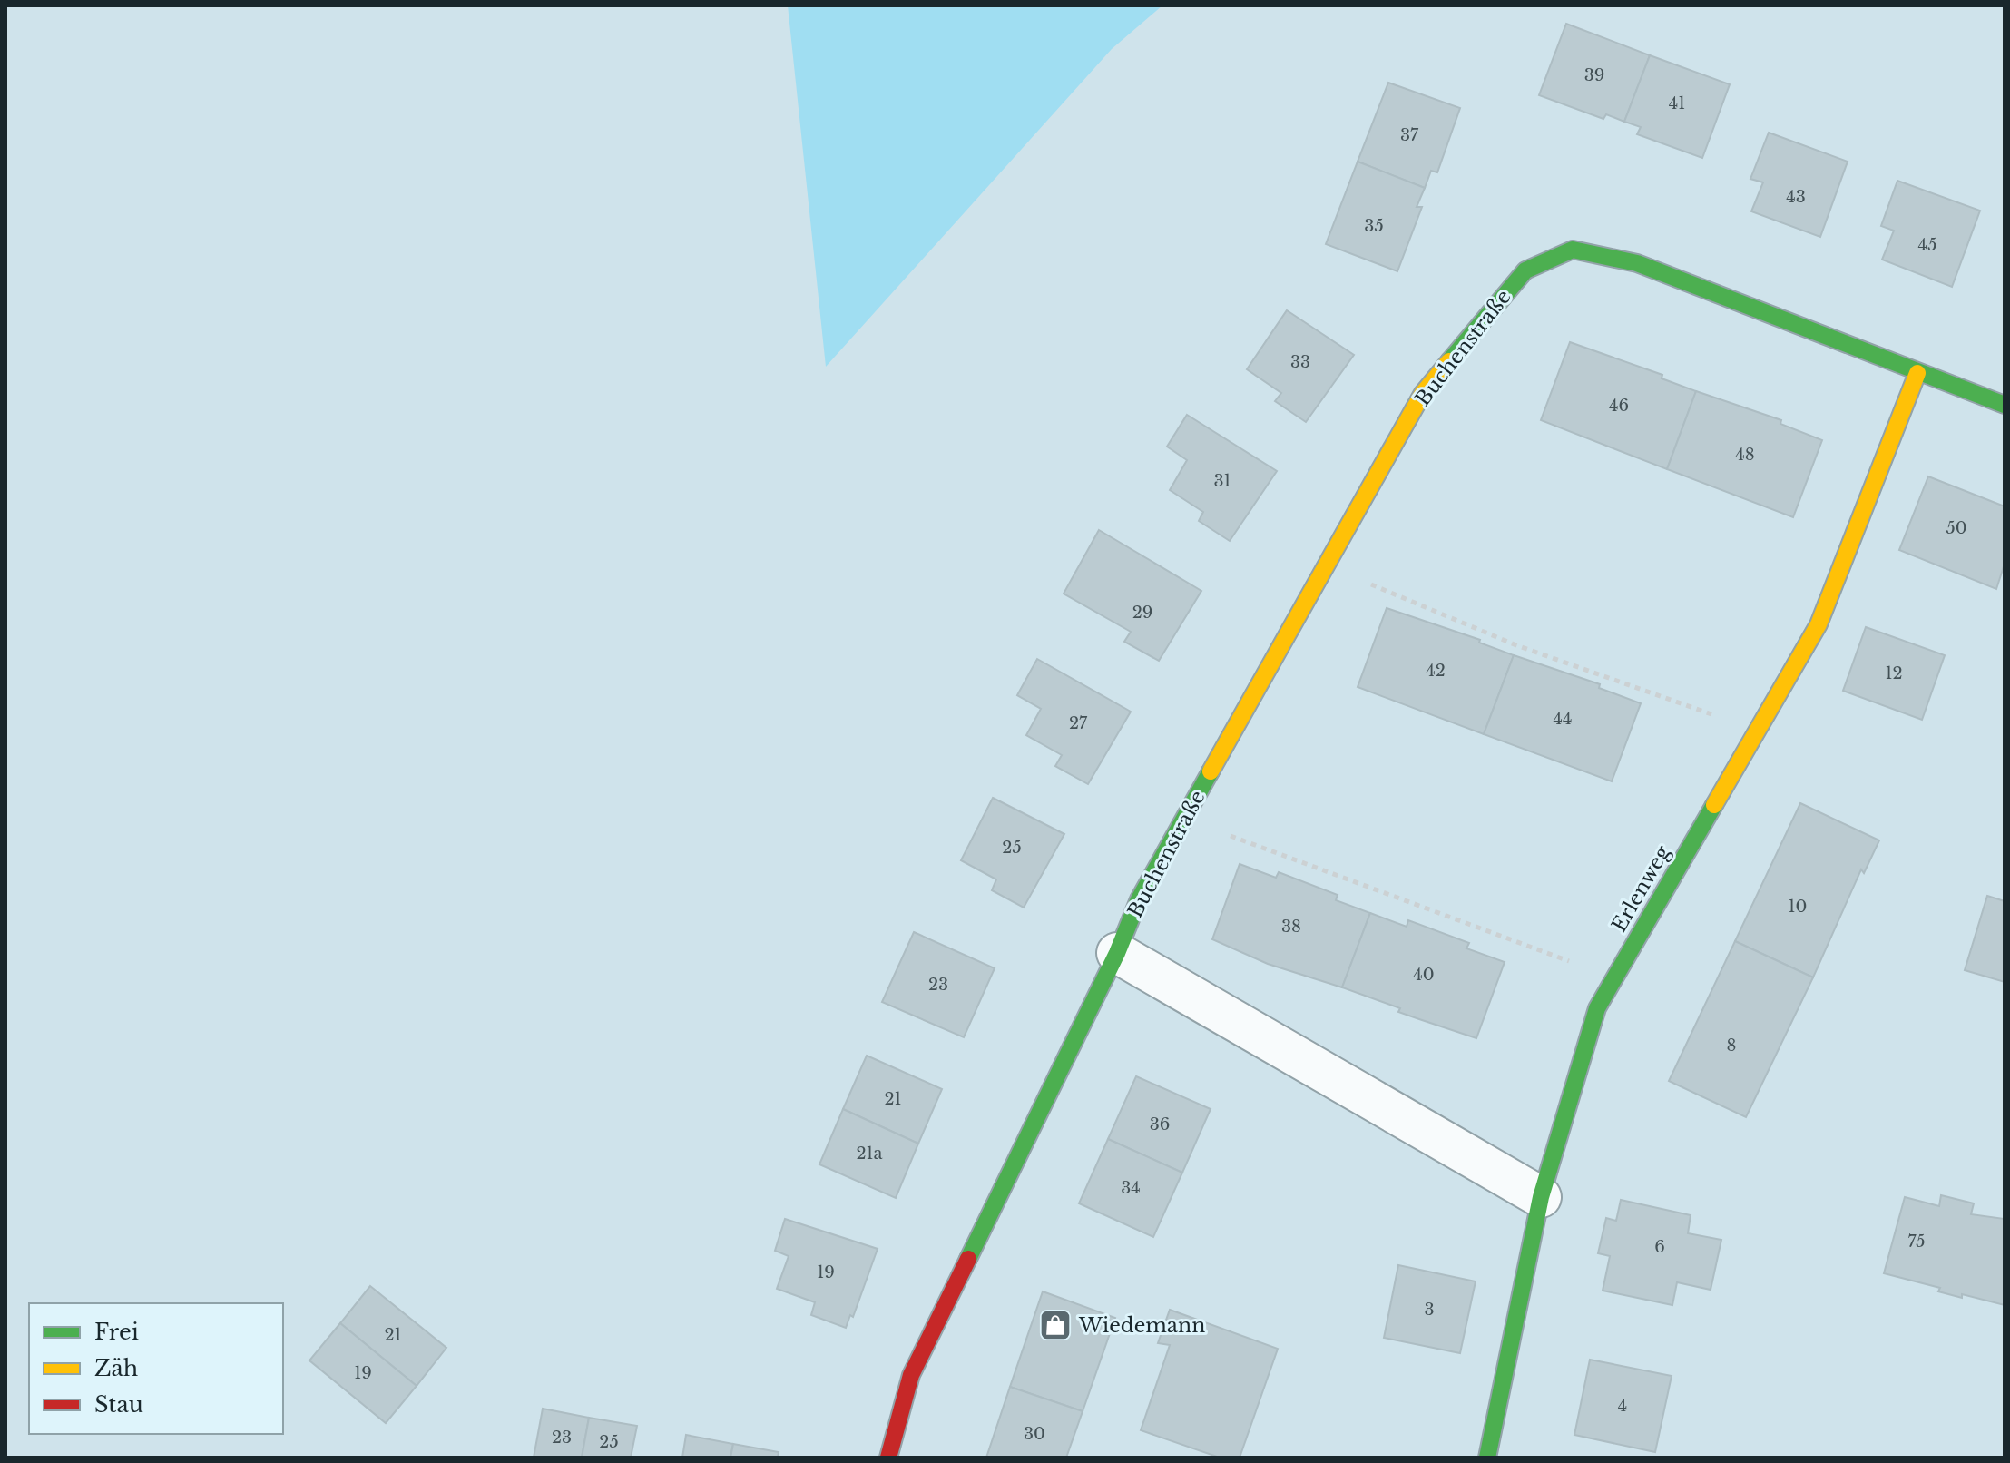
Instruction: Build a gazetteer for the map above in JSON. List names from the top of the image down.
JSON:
{
  "streets": {
    "street": ["Buchenstraße", "Erlenweg"]
  },
  "crossings": [
    ["Buchenstraße", "Erlenweg"]
  ],
  "places": {
    "shop": ["Wiedemann"]
  },
  "house_numbers": [
    "39",
    "41",
    "37",
    "43",
    "35",
    "45",
    "33",
    "46",
    "48",
    "31",
    "50",
    "29",
    "42",
    "12",
    "44",
    "27",
    "25",
    "10",
    "38",
    "40",
    "23",
    "8",
    "21",
    "36",
    "21a",
    "34",
    "75",
    "6",
    "19",
    "3",
    "21",
    "19",
    "4",
    "30",
    "23",
    "25"
  ],
  "legend": ["Frei", "Zäh", "Stau"]
}
